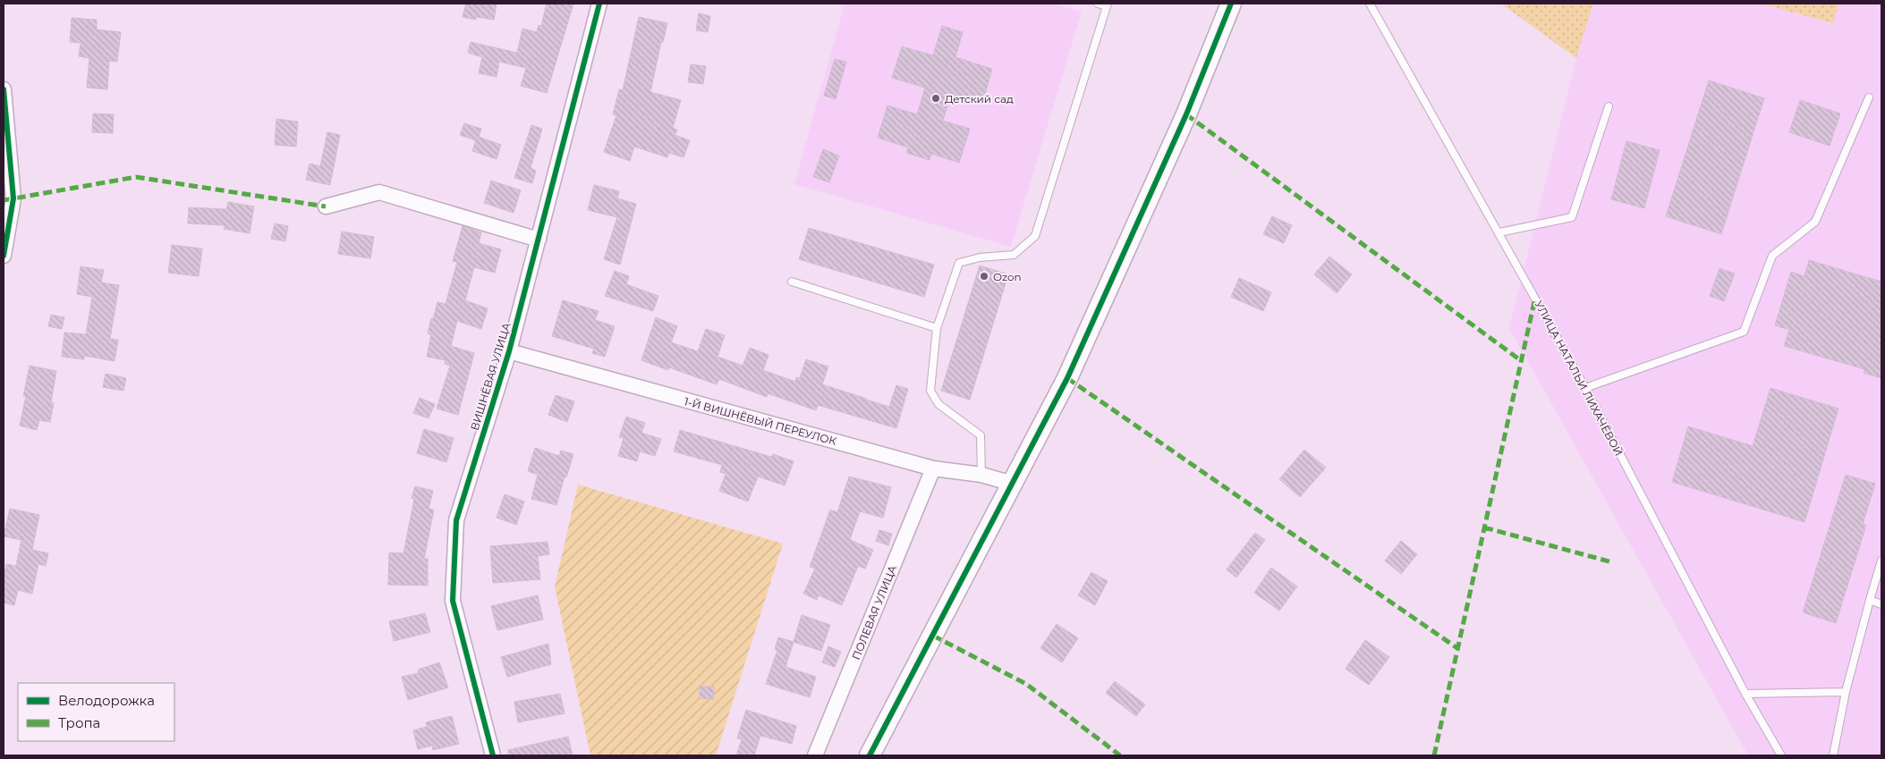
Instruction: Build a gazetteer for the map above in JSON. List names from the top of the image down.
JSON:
{
  "streets": {
    "street": ["ВИШНЁВАЯ УЛИЦА", "1-Й ВИШНЁВЫЙ ПЕРЕУЛОК", "ПОЛЕВАЯ УЛИЦА"],
    "lane": ["УЛИЦА НАТАЛЬИ ЛИХАЧЁВОЙ"]
  },
  "crossings": [
    ["ВИШНЁВАЯ УЛИЦА", "1-Й ВИШНЁВЫЙ ПЕРЕУЛОК"],
    ["1-Й ВИШНЁВЫЙ ПЕРЕУЛОК", "ПОЛЕВАЯ УЛИЦА"]
  ],
  "places": ["Детский сад", "Ozon"],
  "legend": ["Велодорожка", "Тропа"]
}
